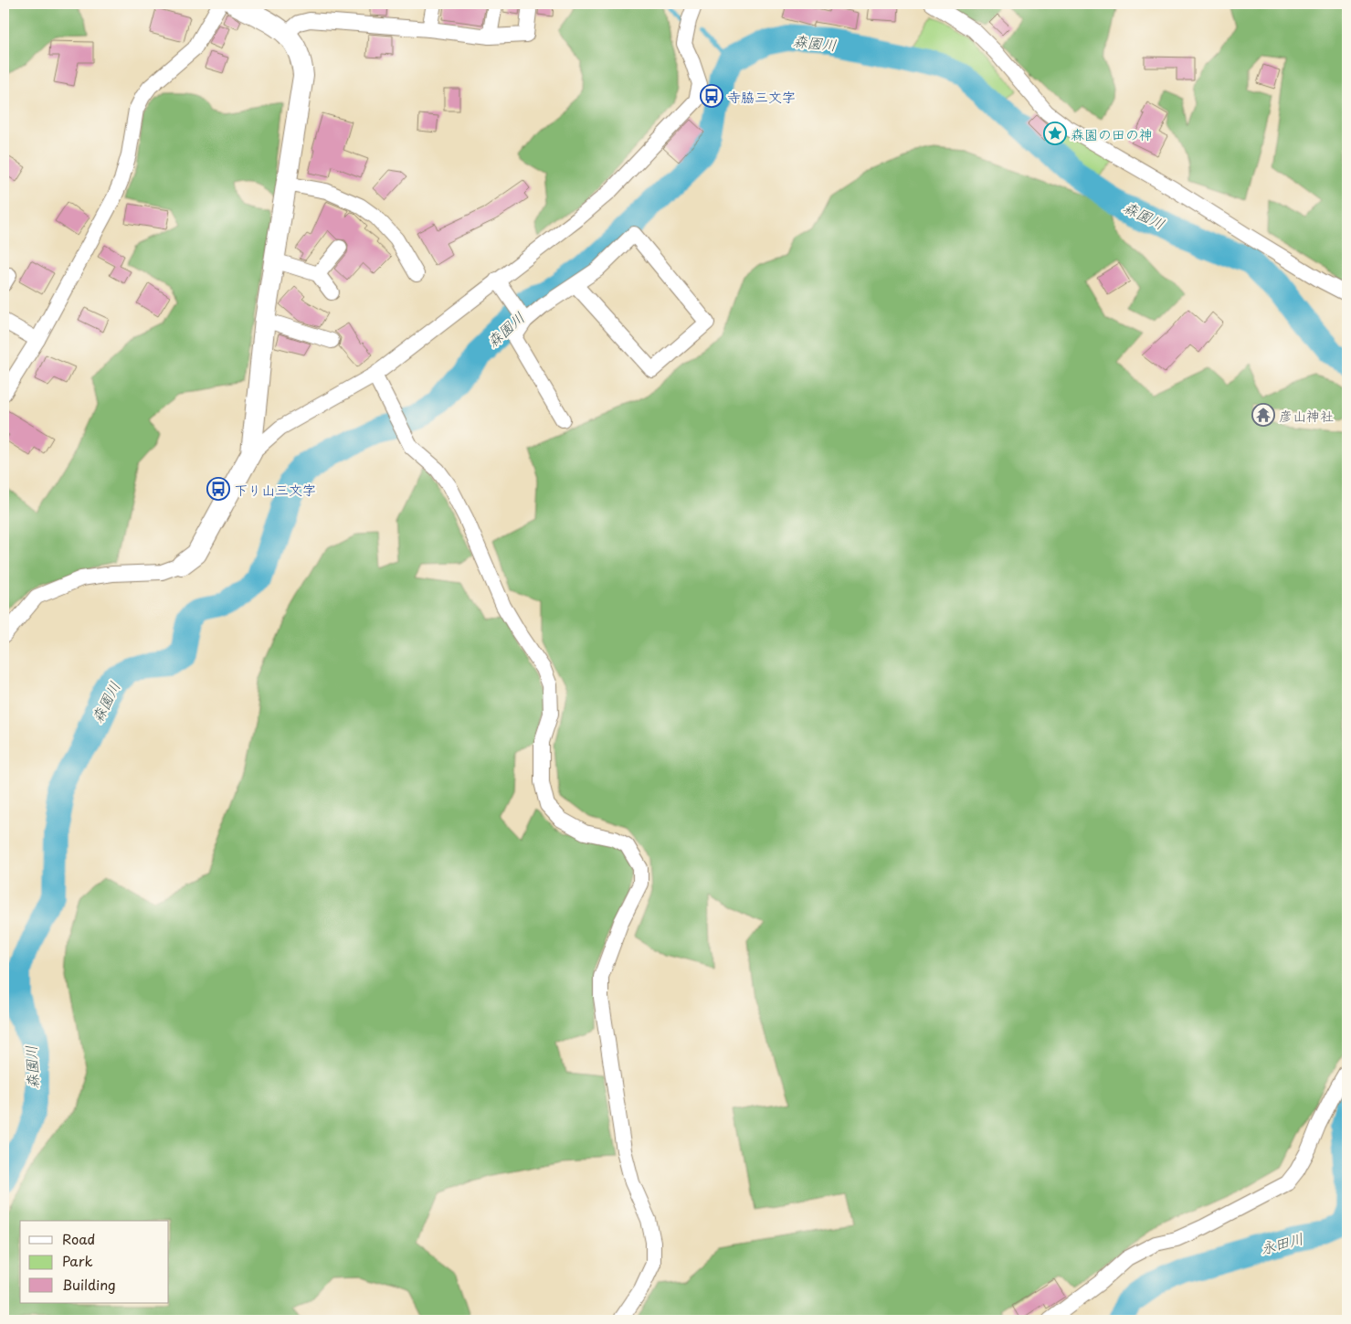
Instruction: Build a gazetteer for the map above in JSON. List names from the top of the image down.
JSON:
{
  "water": ["森園川", "永田川"],
  "places": {
    "bus stop": ["寺脇三文字", "下り山三文字"],
    "place": ["森園の田の神"],
    "temple": ["彦山神社"]
  },
  "legend": ["Road", "Park", "Building"]
}
